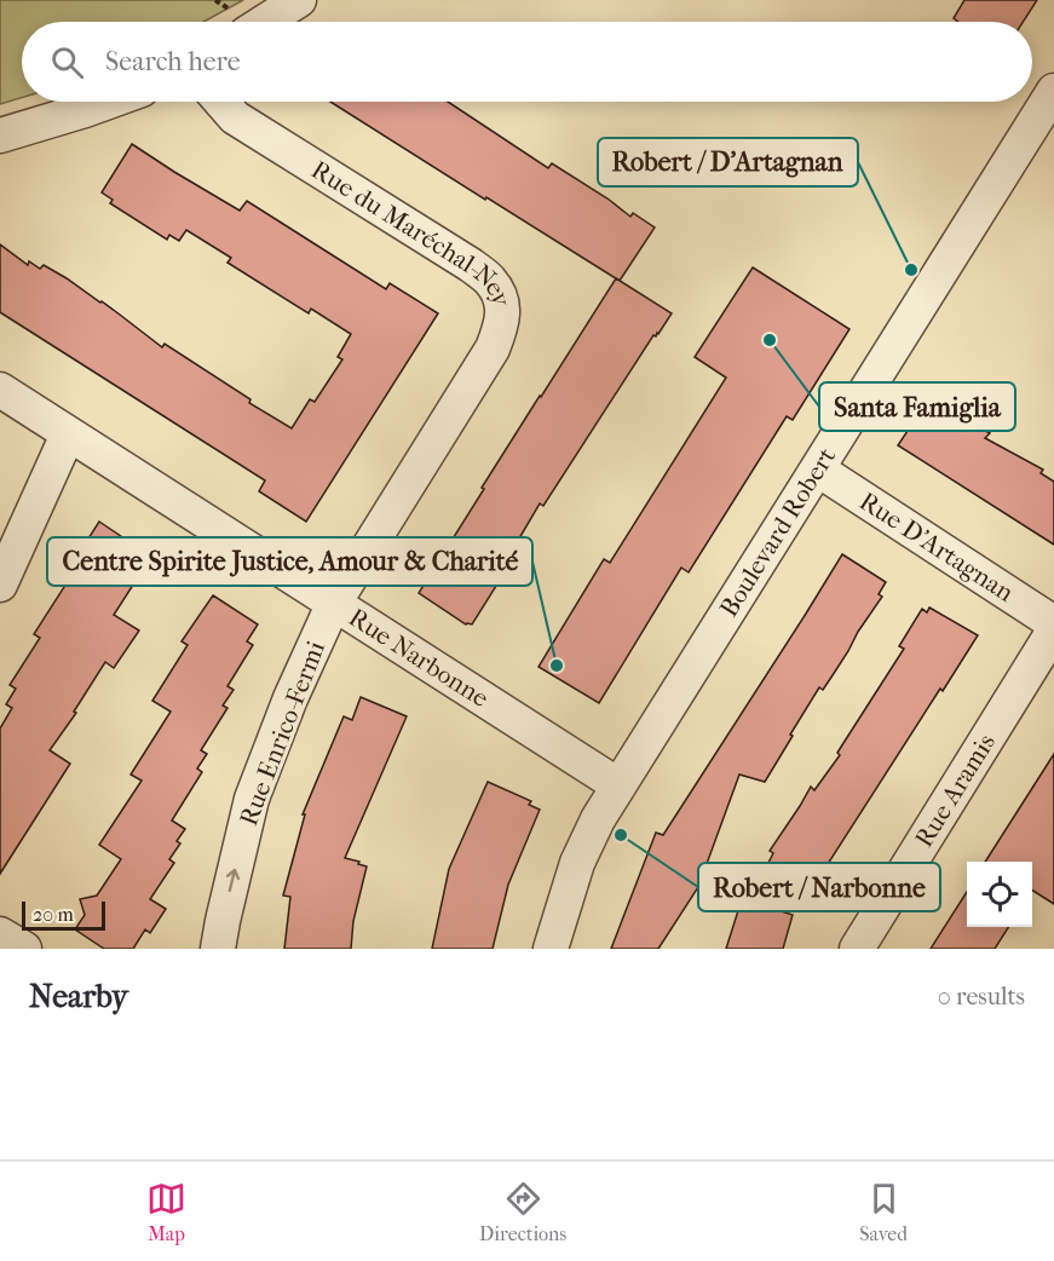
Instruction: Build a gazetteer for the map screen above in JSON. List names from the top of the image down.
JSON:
{
  "streets": {
    "street": [
      "Rue du Maréchal-Ney",
      "Boulevard Robert",
      "Rue D'Artagnan",
      "Rue Narbonne",
      "Rue Enrico-Fermi",
      "Rue Aramis"
    ]
  },
  "crossings": [
    ["Rue du Maréchal-Ney", "Rue Narbonne"],
    ["Rue du Maréchal-Ney", "Rue Enrico-Fermi"],
    ["Boulevard Robert", "Rue D'Artagnan"],
    ["Boulevard Robert", "Rue Narbonne"],
    ["Rue Narbonne", "Rue Enrico-Fermi"]
  ],
  "one_way": ["Rue Enrico-Fermi"],
  "places": [
    "Robert / D'Artagnan",
    "Santa Famiglia",
    "Centre Spirite Justice, Amour & Charité",
    "Robert / Narbonne"
  ],
  "scale_bar": "20 m",
  "page": {
    "search": "Search here",
    "scale": "20 m",
    "heading": ["Nearby", "0 results"],
    "nav": ["Map", "Directions", "Saved"]
  }
}
